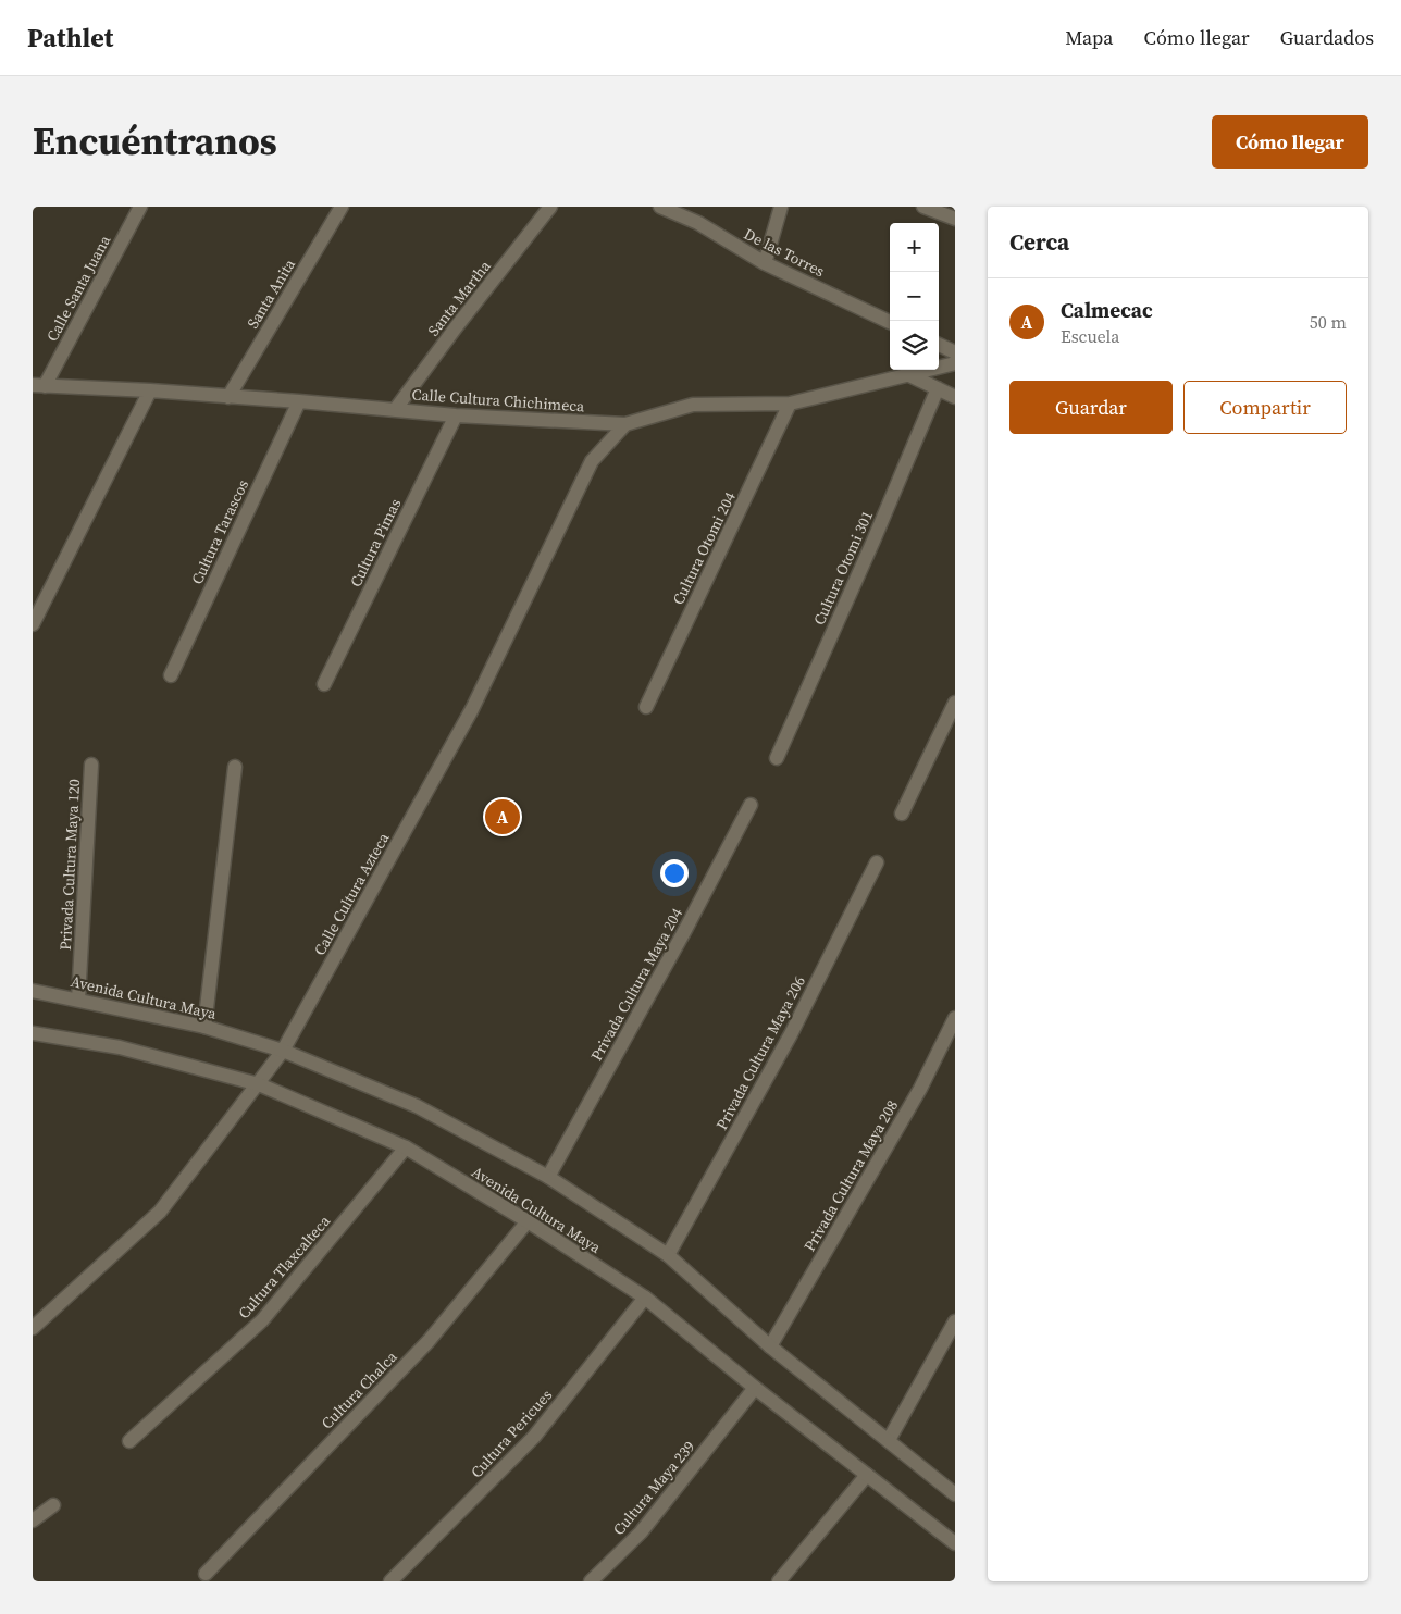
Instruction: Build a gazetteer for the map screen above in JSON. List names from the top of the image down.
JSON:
{
  "streets": {
    "street": [
      "De las Torres",
      "Calle Santa Juana",
      "Santa Anita",
      "Santa Martha",
      "Calle Cultura Chichimeca",
      "Cultura Tarascos",
      "Cultura Pimas",
      "Cultura Otomi 204",
      "Cultura Otomi 301",
      "Privada Cultura Maya 120",
      "Calle Cultura Azteca",
      "Privada Cultura Maya 204",
      "Avenida Cultura Maya",
      "Privada Cultura Maya 206",
      "Privada Cultura Maya 208",
      "Cultura Tlaxcalteca",
      "Cultura Chalca",
      "Cultura Pericues",
      "Cultura Maya 239"
    ]
  },
  "crossings": [
    ["Calle Santa Juana", "Calle Cultura Chichimeca"],
    ["Santa Anita", "Calle Cultura Chichimeca"],
    ["Santa Martha", "Calle Cultura Chichimeca"],
    ["Calle Cultura Chichimeca", "Cultura Tarascos"],
    ["Calle Cultura Chichimeca", "Cultura Pimas"],
    ["Calle Cultura Chichimeca", "Cultura Otomi 204"],
    ["Calle Cultura Chichimeca", "Calle Cultura Azteca"],
    ["Privada Cultura Maya 120", "Avenida Cultura Maya"],
    ["Calle Cultura Azteca", "Avenida Cultura Maya"],
    ["Privada Cultura Maya 204", "Avenida Cultura Maya"],
    ["Avenida Cultura Maya", "Privada Cultura Maya 206"],
    ["Avenida Cultura Maya", "Privada Cultura Maya 208"],
    ["Avenida Cultura Maya", "Cultura Tlaxcalteca"],
    ["Avenida Cultura Maya", "Cultura Chalca"],
    ["Avenida Cultura Maya", "Cultura Pericues"],
    ["Avenida Cultura Maya", "Cultura Maya 239"]
  ],
  "page": {
    "header": "Pathlet",
    "nav": ["Mapa", "Cómo llegar", "Guardados"],
    "title": "Encuéntranos",
    "buttons": [
      "Cómo llegar",
      ["Guardar", "Compartir"]
    ],
    "heading": "Cerca",
    "map_buttons": ["+", "−"],
    "list": [
      {
        "mark": "A",
        "name": "Calmecac",
        "note": "Escuela",
        "value": "50 m"
      }
    ],
    "pins": "A"
  }
}
